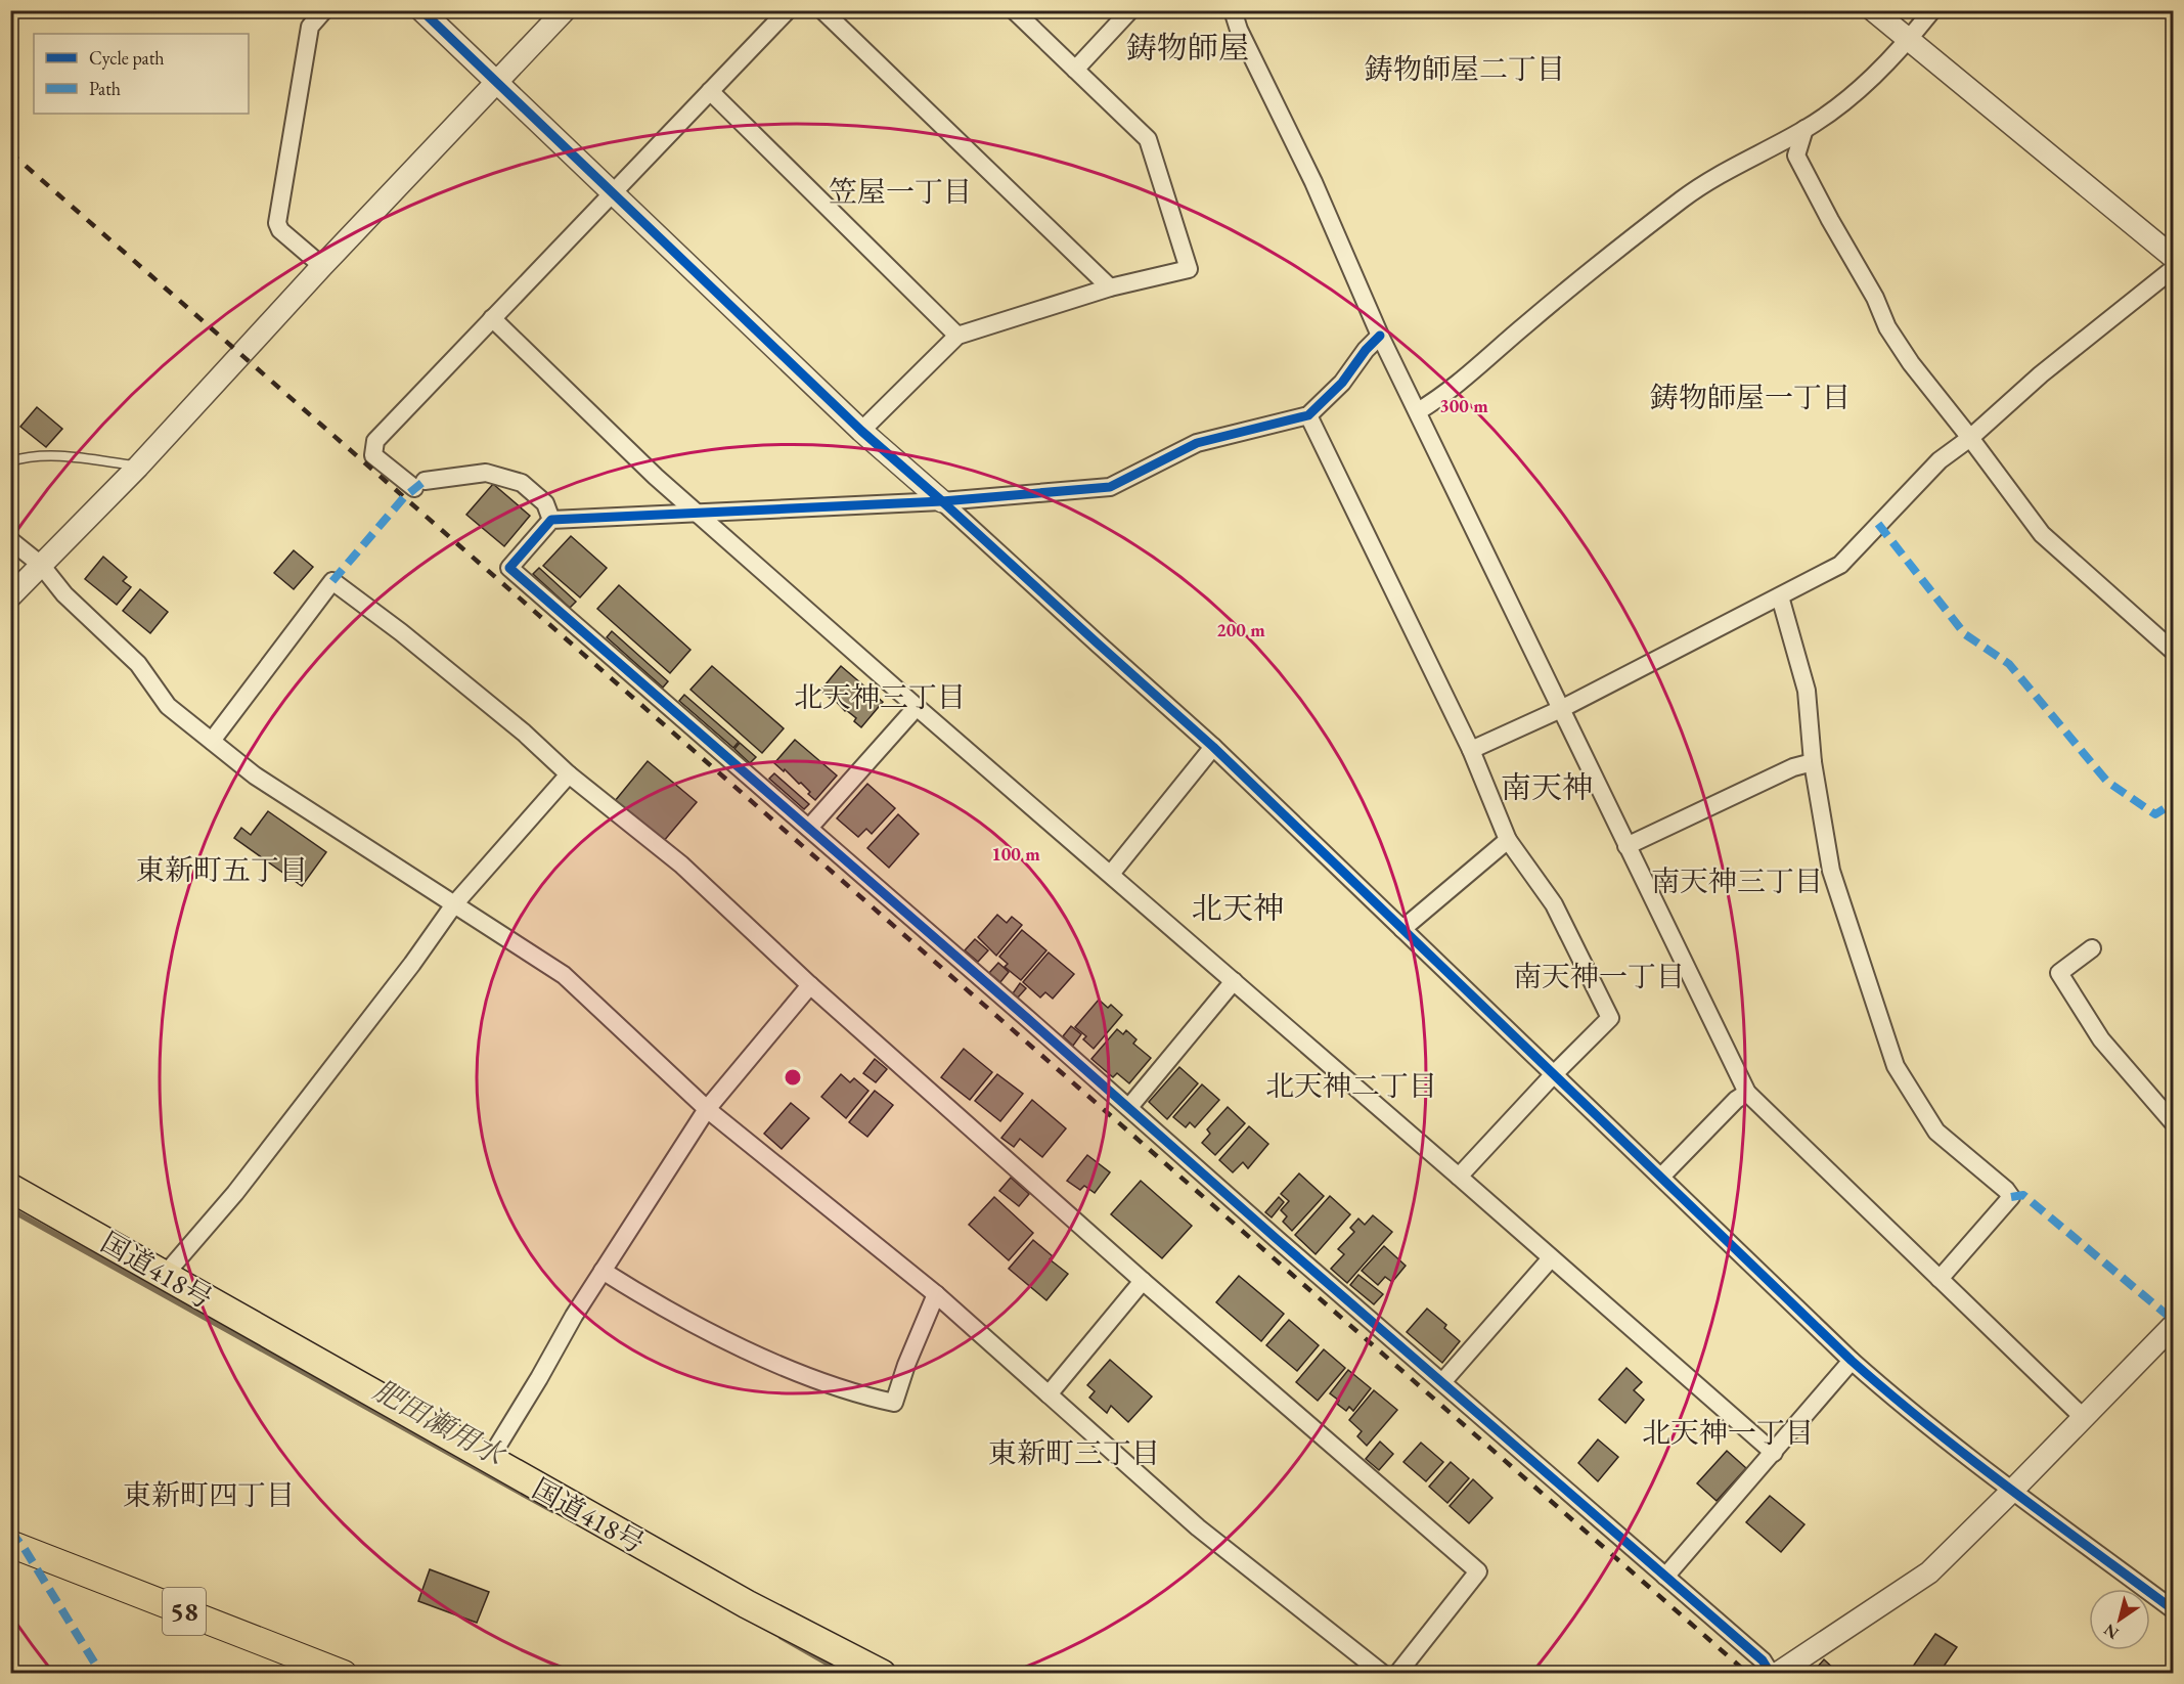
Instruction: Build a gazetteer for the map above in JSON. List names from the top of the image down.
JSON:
{
  "streets": {
    "highway": ["国道418号"],
    "main road": ["58"]
  },
  "districts": [
    "鋳物師屋",
    "鋳物師屋二丁目",
    "笠屋一丁目",
    "鋳物師屋一丁目",
    "北天神三丁目",
    "南天神",
    "東新町五丁目",
    "南天神三丁目",
    "北天神",
    "南天神一丁目",
    "北天神二丁目",
    "北天神一丁目",
    "東新町三丁目",
    "東新町四丁目"
  ],
  "water": ["肥田瀬用水"],
  "legend": ["Cycle path", "Path"],
  "north": "bottom left",
  "rings": ["300 m", "200 m", "100 m"]
}
